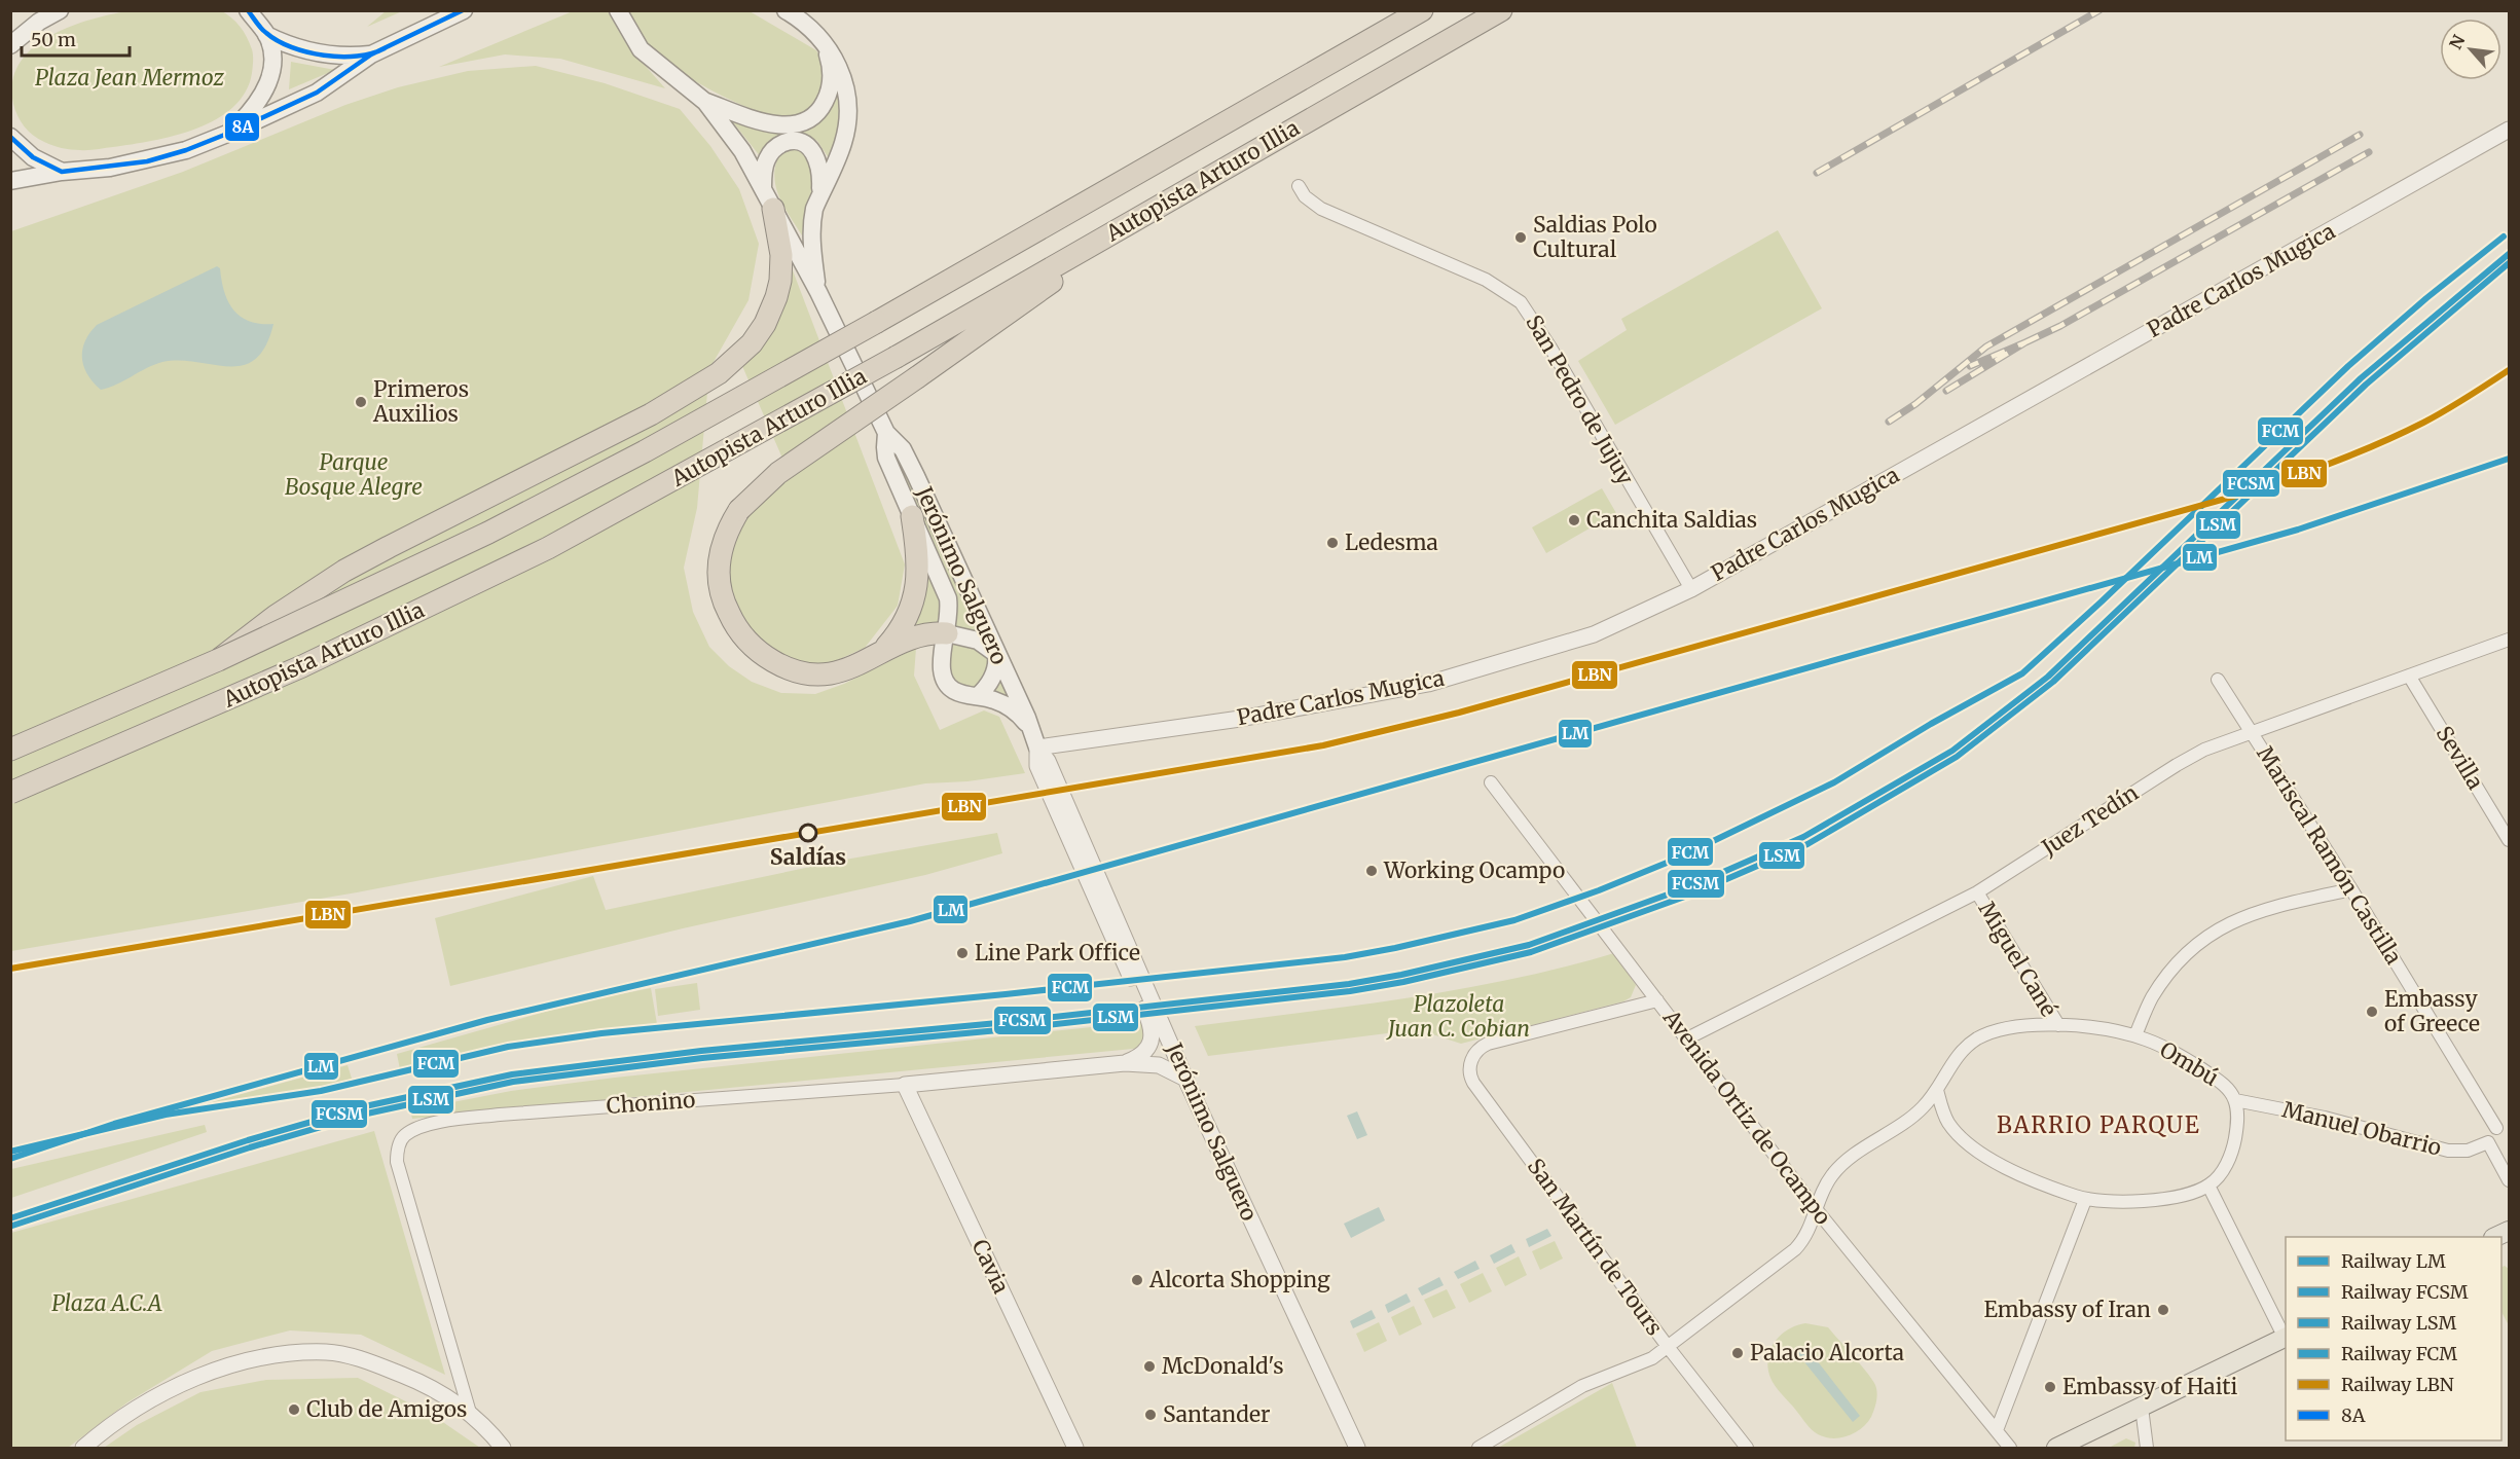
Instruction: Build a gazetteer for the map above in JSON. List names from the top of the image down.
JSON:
{
  "streets": {
    "highway": ["Autopista Arturo Illia"],
    "main road": ["Jerónimo Salguero"],
    "street": [
      "Padre Carlos Mugica",
      "San Pedro de Jujuy",
      "Sevilla",
      "Juez Tedín",
      "Mariscal Ramón Castilla",
      "Miguel Cané",
      "Ombú",
      "Chonino",
      "Avenida Ortiz de Ocampo",
      "Manuel Obarrio",
      "San Martín de Tours",
      "Cavia"
    ]
  },
  "crossings": [
    ["Padre Carlos Mugica", "San Pedro de Jujuy"],
    ["Padre Carlos Mugica", "Jerónimo Salguero"],
    ["Jerónimo Salguero", "Chonino"],
    ["Sevilla", "Juez Tedín"],
    ["Juez Tedín", "Mariscal Ramón Castilla"],
    ["Juez Tedín", "Miguel Cané"],
    ["Juez Tedín", "Avenida Ortiz de Ocampo"],
    ["Miguel Cané", "Ombú"],
    ["Ombú", "Avenida Ortiz de Ocampo"],
    ["Ombú", "Manuel Obarrio"],
    ["Ombú", "San Martín de Tours"],
    ["Chonino", "Cavia"],
    ["Avenida Ortiz de Ocampo", "San Martín de Tours"]
  ],
  "districts": ["BARRIO PARQUE"],
  "parks": [
    "Plaza Jean Mermoz",
    "Parque Bosque Alegre",
    "Plazoleta Juan C. Cobian",
    "Plaza A.C.A"
  ],
  "places": [
    "Saldias Polo Cultural",
    "Primeros Auxilios",
    "Canchita Saldias",
    "Ledesma",
    "Saldías",
    "Working Ocampo",
    "Line Park Office",
    "Embassy of Greece",
    "Alcorta Shopping",
    "Embassy of Iran",
    "Palacio Alcorta",
    "McDonald's",
    "Embassy of Haiti",
    "Club de Amigos",
    "Santander"
  ],
  "lines": [
    "transit line 8A",
    "rail line FCM",
    "rail line FCSM",
    "rail line LSM",
    "rail line LBN",
    "rail line LM"
  ],
  "legend": [
    "Railway LM",
    "Railway FCSM",
    "Railway LSM",
    "Railway FCM",
    "Railway LBN",
    "8A"
  ],
  "scale_bar": "50 m",
  "north": "top left"
}
